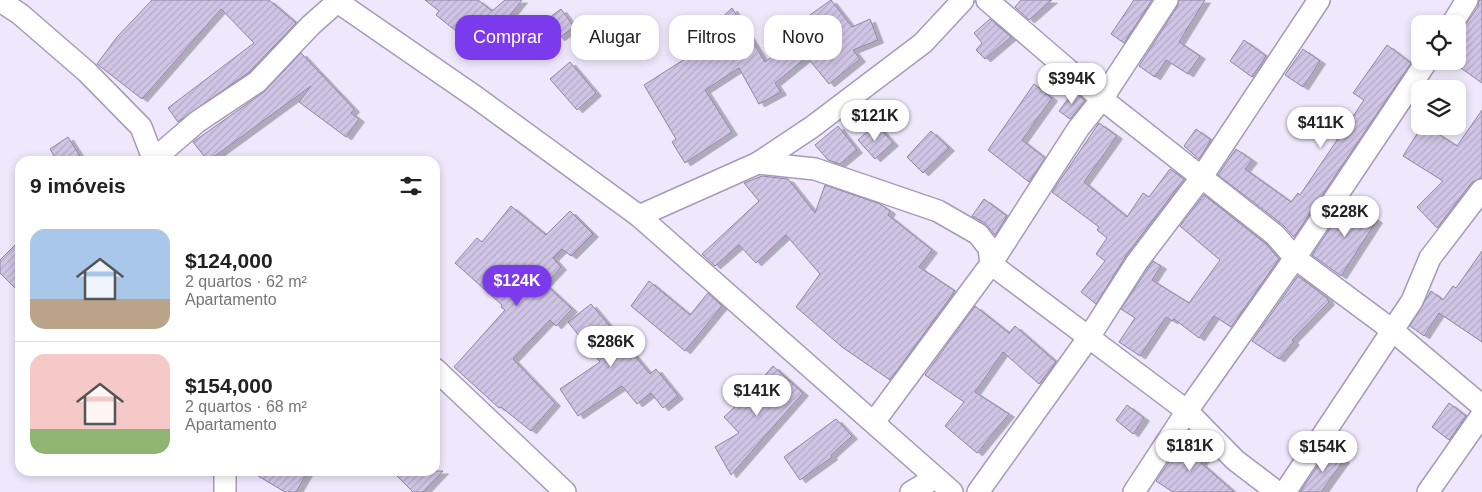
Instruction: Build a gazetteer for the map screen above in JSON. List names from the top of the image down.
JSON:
{
  "page": {
    "chip": [
      "Comprar",
      "Alugar",
      "Filtros",
      "Novo"
    ],
    "price": [
      "$394K",
      "$121K",
      "$411K",
      "$228K",
      "$124K",
      "$286K",
      "$141K",
      "$181K",
      "$154K"
    ],
    "heading": "9 imóveis",
    "list": [
      {
        "name": "$124,000",
        "note": "2 quartos · 62 m² · Apartamento"
      },
      {
        "name": "$154,000",
        "note": "2 quartos · 68 m² · Apartamento"
      }
    ]
  }
}
